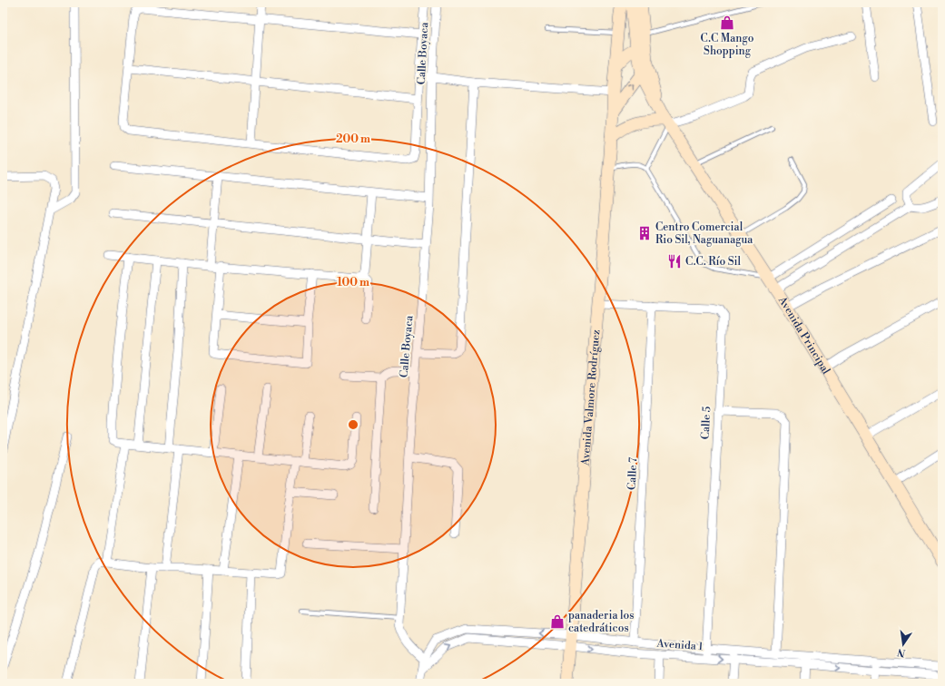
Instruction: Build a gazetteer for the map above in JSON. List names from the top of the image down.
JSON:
{
  "streets": {
    "main road": ["Avenida Principal", "Avenida Valmore Rodríguez"],
    "street": [
      "Calle Boyaca",
      "Calle 5",
      "Calle 7",
      "Avenida 1"
    ]
  },
  "crossings": [
    ["Calle Boyaca", "Avenida 1"],
    ["Avenida Valmore Rodríguez", "Calle 5"],
    ["Avenida Valmore Rodríguez", "Avenida 1"],
    ["Calle 5", "Calle 7"],
    ["Calle 5", "Avenida 1"],
    ["Calle 7", "Avenida 1"]
  ],
  "places": {
    "shop": ["C.C Mango Shopping", "panaderia los catedráticos"],
    "building": ["Centro Comercial Rio Sil, Naguanagua"],
    "restaurant": ["C.C. Río Sil"]
  },
  "north": "bottom",
  "rings": ["200 m", "100 m"]
}
